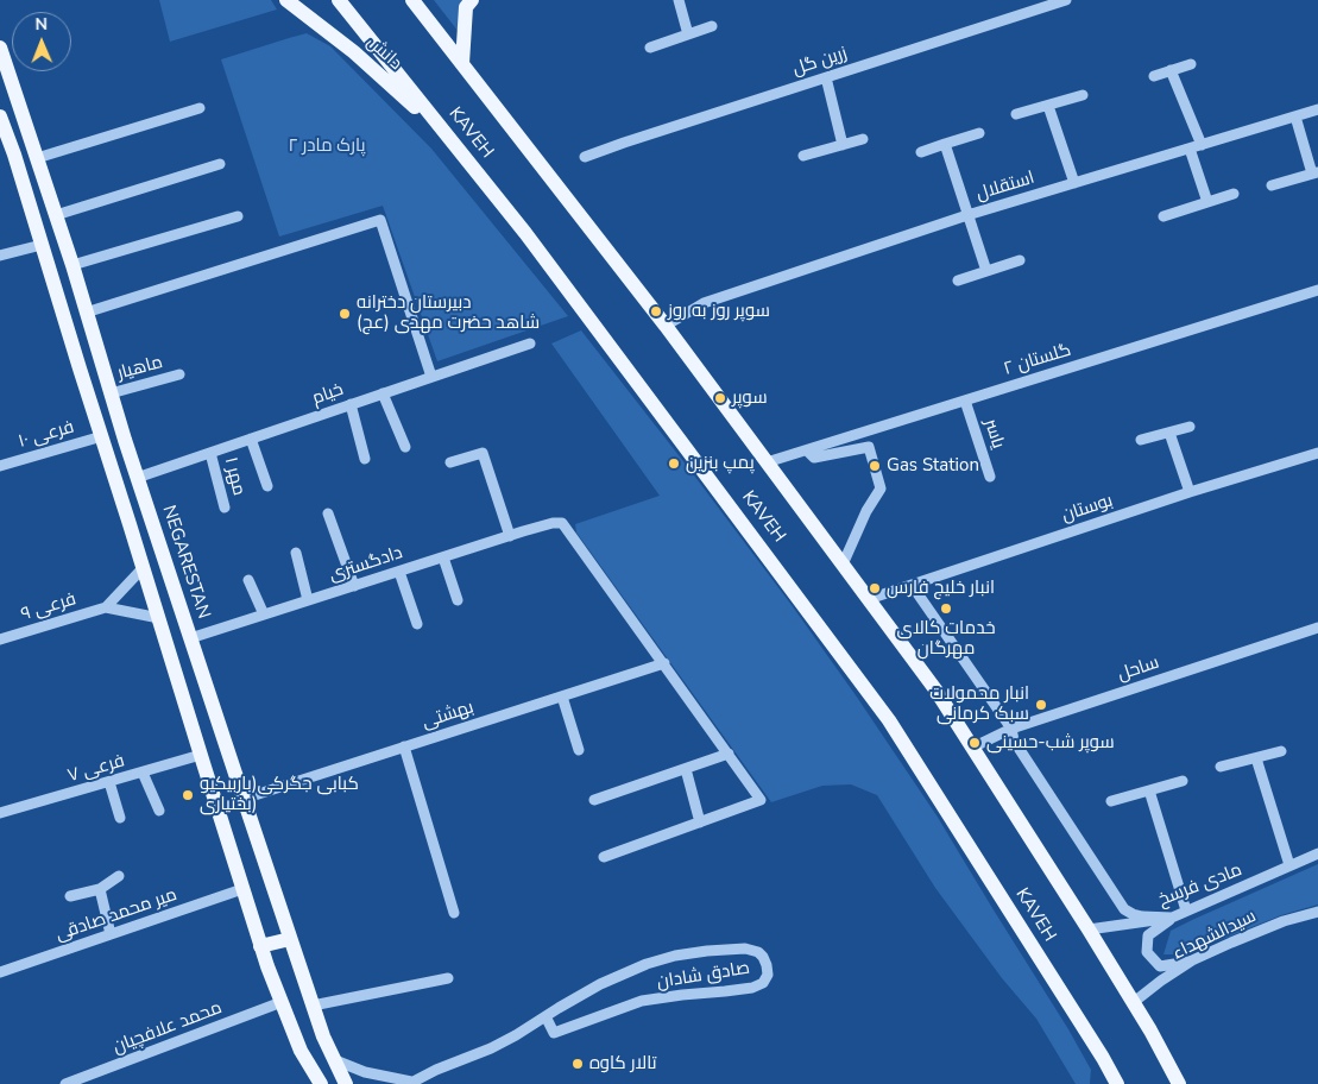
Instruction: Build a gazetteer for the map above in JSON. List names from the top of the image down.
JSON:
{
  "streets": {
    "main road": ["دانش", "KAVEH", "NEGARESTAN"],
    "street": [
      "زرین گل",
      "استقلال",
      "گلستان ۲",
      "ماهیار",
      "خیام",
      "یاسر",
      "فرعی ۱۰",
      "مهر ۱",
      "بوستان",
      "دادگستری",
      "فرعی ۹",
      "ساحل",
      "بهشتی",
      "فرعی ۷",
      "مادی فرسخ",
      "میر محمد صادقی",
      "سیدالشهداء",
      "صادق شادان",
      "محمد علافچیان"
    ]
  },
  "crossings": [
    ["دانش", "KAVEH"],
    ["KAVEH", "استقلال"],
    ["KAVEH", "گلستان ۲"],
    ["KAVEH", "بوستان"],
    ["KAVEH", "ساحل"],
    ["KAVEH", "مادی فرسخ"],
    ["KAVEH", "سیدالشهداء"],
    ["گلستان ۲", "یاسر"],
    ["ماهیار", "NEGARESTAN"],
    ["خیام", "مهر ۱"],
    ["خیام", "NEGARESTAN"],
    ["NEGARESTAN", "دادگستری"],
    ["NEGARESTAN", "بهشتی"],
    ["دادگستری", "بهشتی"]
  ],
  "parks": ["پارک مادر ۲"],
  "places": [
    "سوپر روز به روز",
    "دبیرستان دخترانه شاهد حضرت مهدی (عج)",
    "سوپر",
    "پمپ بنزین",
    "Gas Station",
    "انبار خلیج فارس",
    "خدمات کالای مهرگان",
    "انبار محمولات سبک کرمانی",
    "سوپر شب-حسینی",
    "کبابی جگرکی(باربیکیو بختیاری)",
    "تالار کاوه"
  ],
  "north": "top"
}
